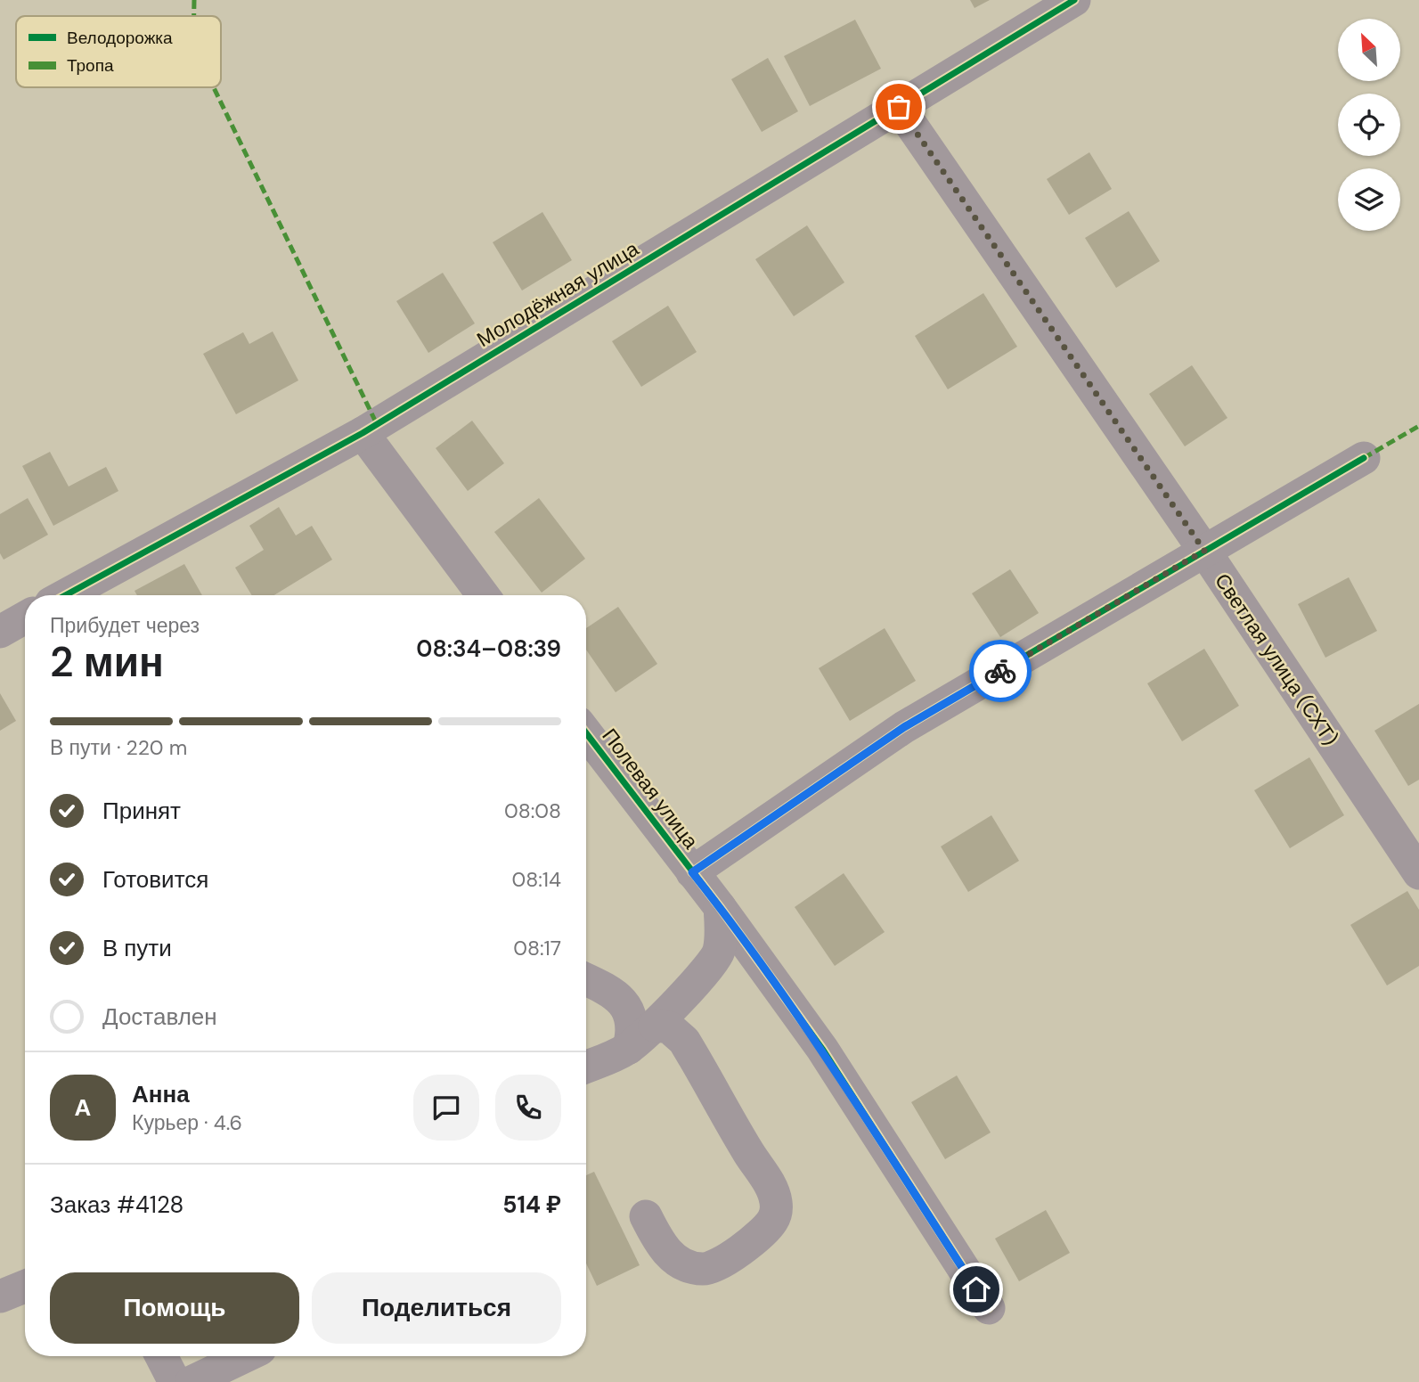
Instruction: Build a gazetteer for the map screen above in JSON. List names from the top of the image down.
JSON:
{
  "streets": {
    "street": ["Молодёжная улица", "Светлая улица (СХТ)", "Полевая улица"]
  },
  "crossings": [
    ["Молодёжная улица", "Светлая улица (СХТ)"]
  ],
  "legend": ["Велодорожка", "Тропа"],
  "north": "top left",
  "page": {
    "heading": ["2 мин", "Прибудет через", "08:34–08:39"],
    "panel": [
      "Анна",
      "Курьер · 4.6",
      "Заказ #4128",
      "514 ₽"
    ],
    "bar": "В пути · 220 m",
    "list": [
      ["Принят", "08:08"],
      ["Готовится", "08:14"],
      ["В пути", "08:17"],
      "Доставлен"
    ],
    "round": "А",
    "buttons": ["Помощь", "Поделиться"]
  }
}
